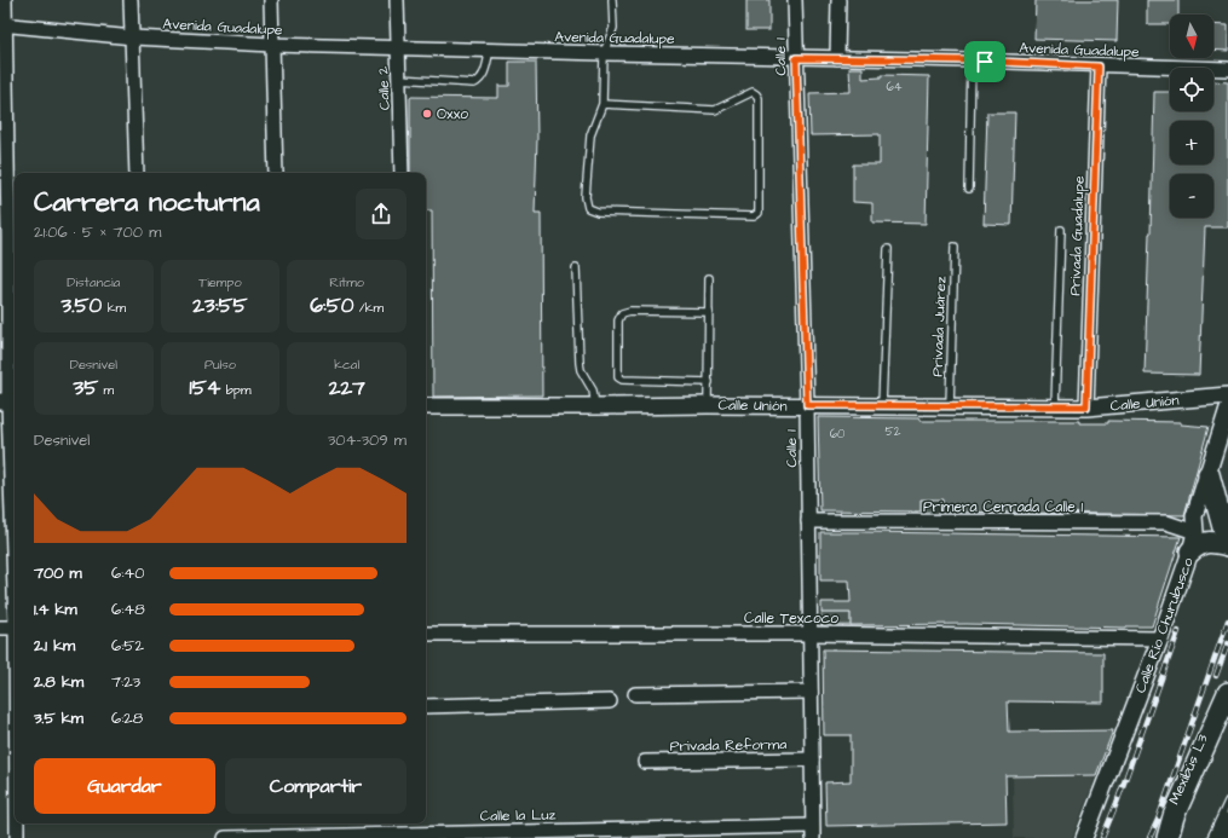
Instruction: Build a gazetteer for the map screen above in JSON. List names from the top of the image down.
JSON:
{
  "streets": {
    "street": [
      "Avenida Guadalupe",
      "Calle 1",
      "Calle 2",
      "Privada Guadalupe",
      "Calle Unión",
      "Primera Cerrada Calle 1",
      "Calle Texcoco",
      "Calle Río Churubusco",
      "Privada Reforma",
      "Calle la Luz"
    ],
    "lane": ["Privada Juárez", "Mexibús L3"]
  },
  "crossings": [
    ["Avenida Guadalupe", "Calle 1"],
    ["Avenida Guadalupe", "Calle 2"],
    ["Avenida Guadalupe", "Privada Guadalupe"],
    ["Calle 1", "Calle Unión"],
    ["Calle 1", "Primera Cerrada Calle 1"],
    ["Calle 1", "Calle Texcoco"],
    ["Calle 1", "Privada Reforma"],
    ["Calle 1", "Calle la Luz"],
    ["Privada Guadalupe", "Calle Unión"],
    ["Privada Juárez", "Calle Unión"],
    ["Primera Cerrada Calle 1", "Calle Río Churubusco"],
    ["Calle Texcoco", "Calle Río Churubusco"]
  ],
  "places": ["Oxxo"],
  "house_numbers": ["64", "52", "60"],
  "north": "bottom",
  "page": {
    "map_buttons": ["+", "−"],
    "heading": ["Carrera nocturna", "21:06 · 5 × 700 m"],
    "stats": [
      ["Distancia", "3.50 km"],
      ["Tiempo", "23:55"],
      ["Ritmo", "6:50 /km"],
      ["Desnivel", "35 m"],
      ["Pulso", "154 bpm"],
      ["kcal", "227"]
    ],
    "chart": ["Desnivel", "304–309 m"],
    "list": [
      {
        "name": "700 m",
        "note": "6:40"
      },
      {
        "name": "1.4 km",
        "note": "6:48"
      },
      {
        "name": "2.1 km",
        "note": "6:52"
      },
      {
        "name": "2.8 km",
        "note": "7:23"
      },
      {
        "name": "3.5 km",
        "note": "6:28"
      }
    ],
    "buttons": ["Guardar", "Compartir"]
  }
}
